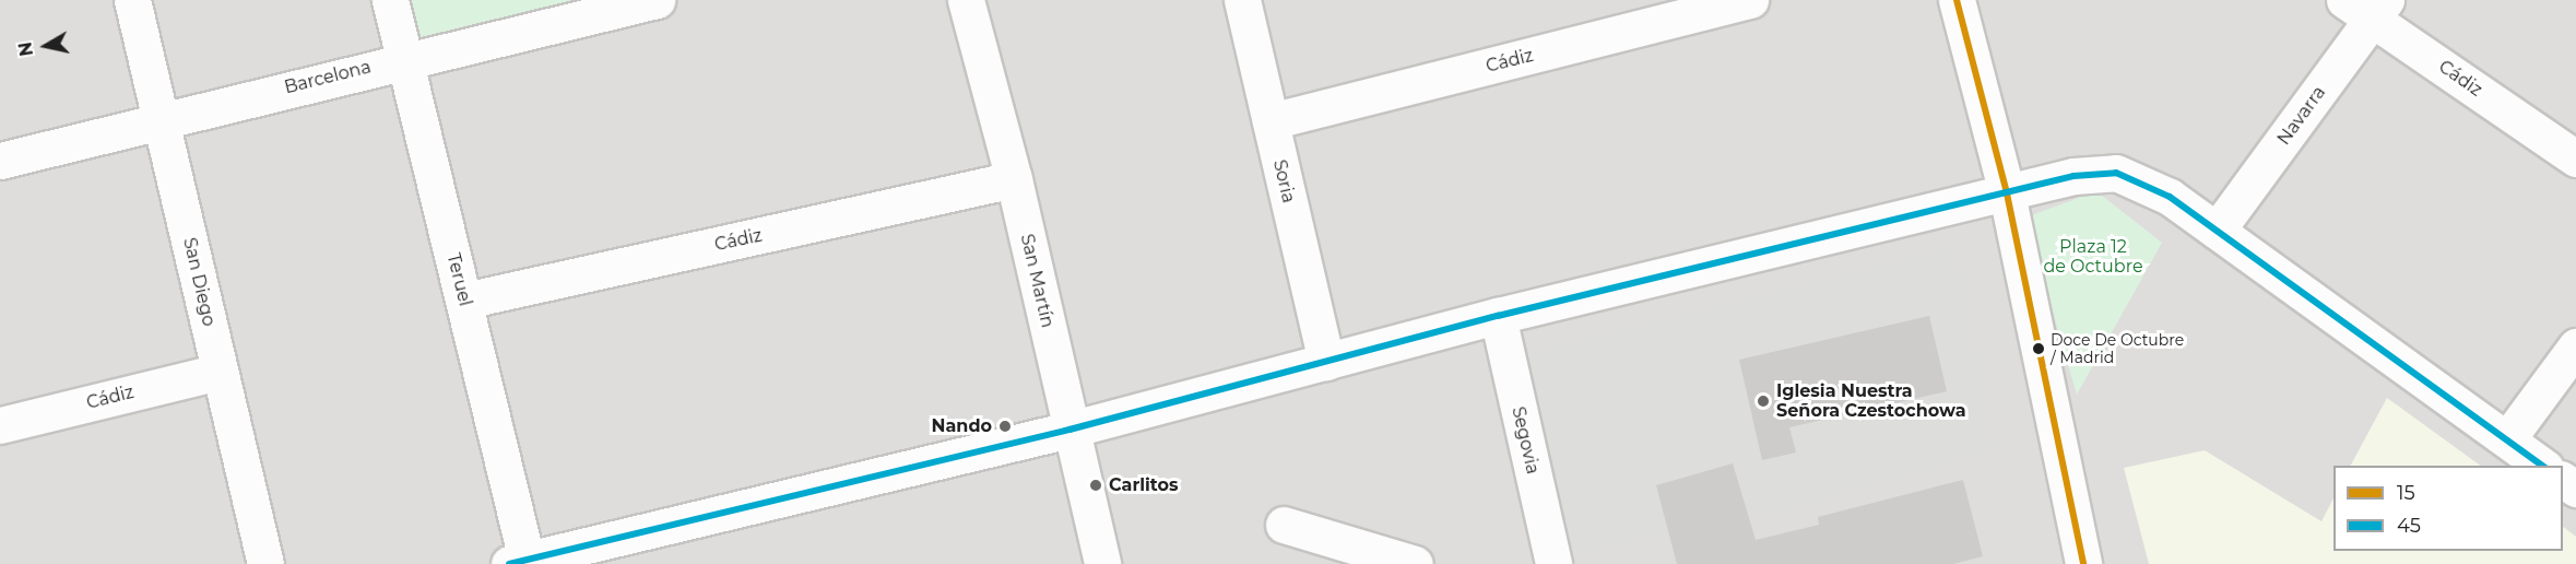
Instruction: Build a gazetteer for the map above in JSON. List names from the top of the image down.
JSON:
{
  "streets": {
    "street": [
      "Cádiz",
      "Barcelona",
      "Navarra",
      "Soria",
      "Teruel",
      "San Martín",
      "San Diego",
      "Segovia"
    ]
  },
  "crossings": [
    ["Cádiz", "Navarra"],
    ["Cádiz", "Soria"],
    ["Cádiz", "Teruel"],
    ["Cádiz", "San Martín"],
    ["Cádiz", "San Diego"],
    ["Barcelona", "Teruel"],
    ["Barcelona", "San Diego"]
  ],
  "parks": ["Plaza 12 de Octubre"],
  "places": [
    "Doce De Octubre / Madrid",
    "Iglesia Nuestra Señora Czestochowa",
    "Nando",
    "Carlitos"
  ],
  "lines": ["transit line 15", "transit line 45"],
  "legend": ["15", "45"],
  "north": "left"
}
